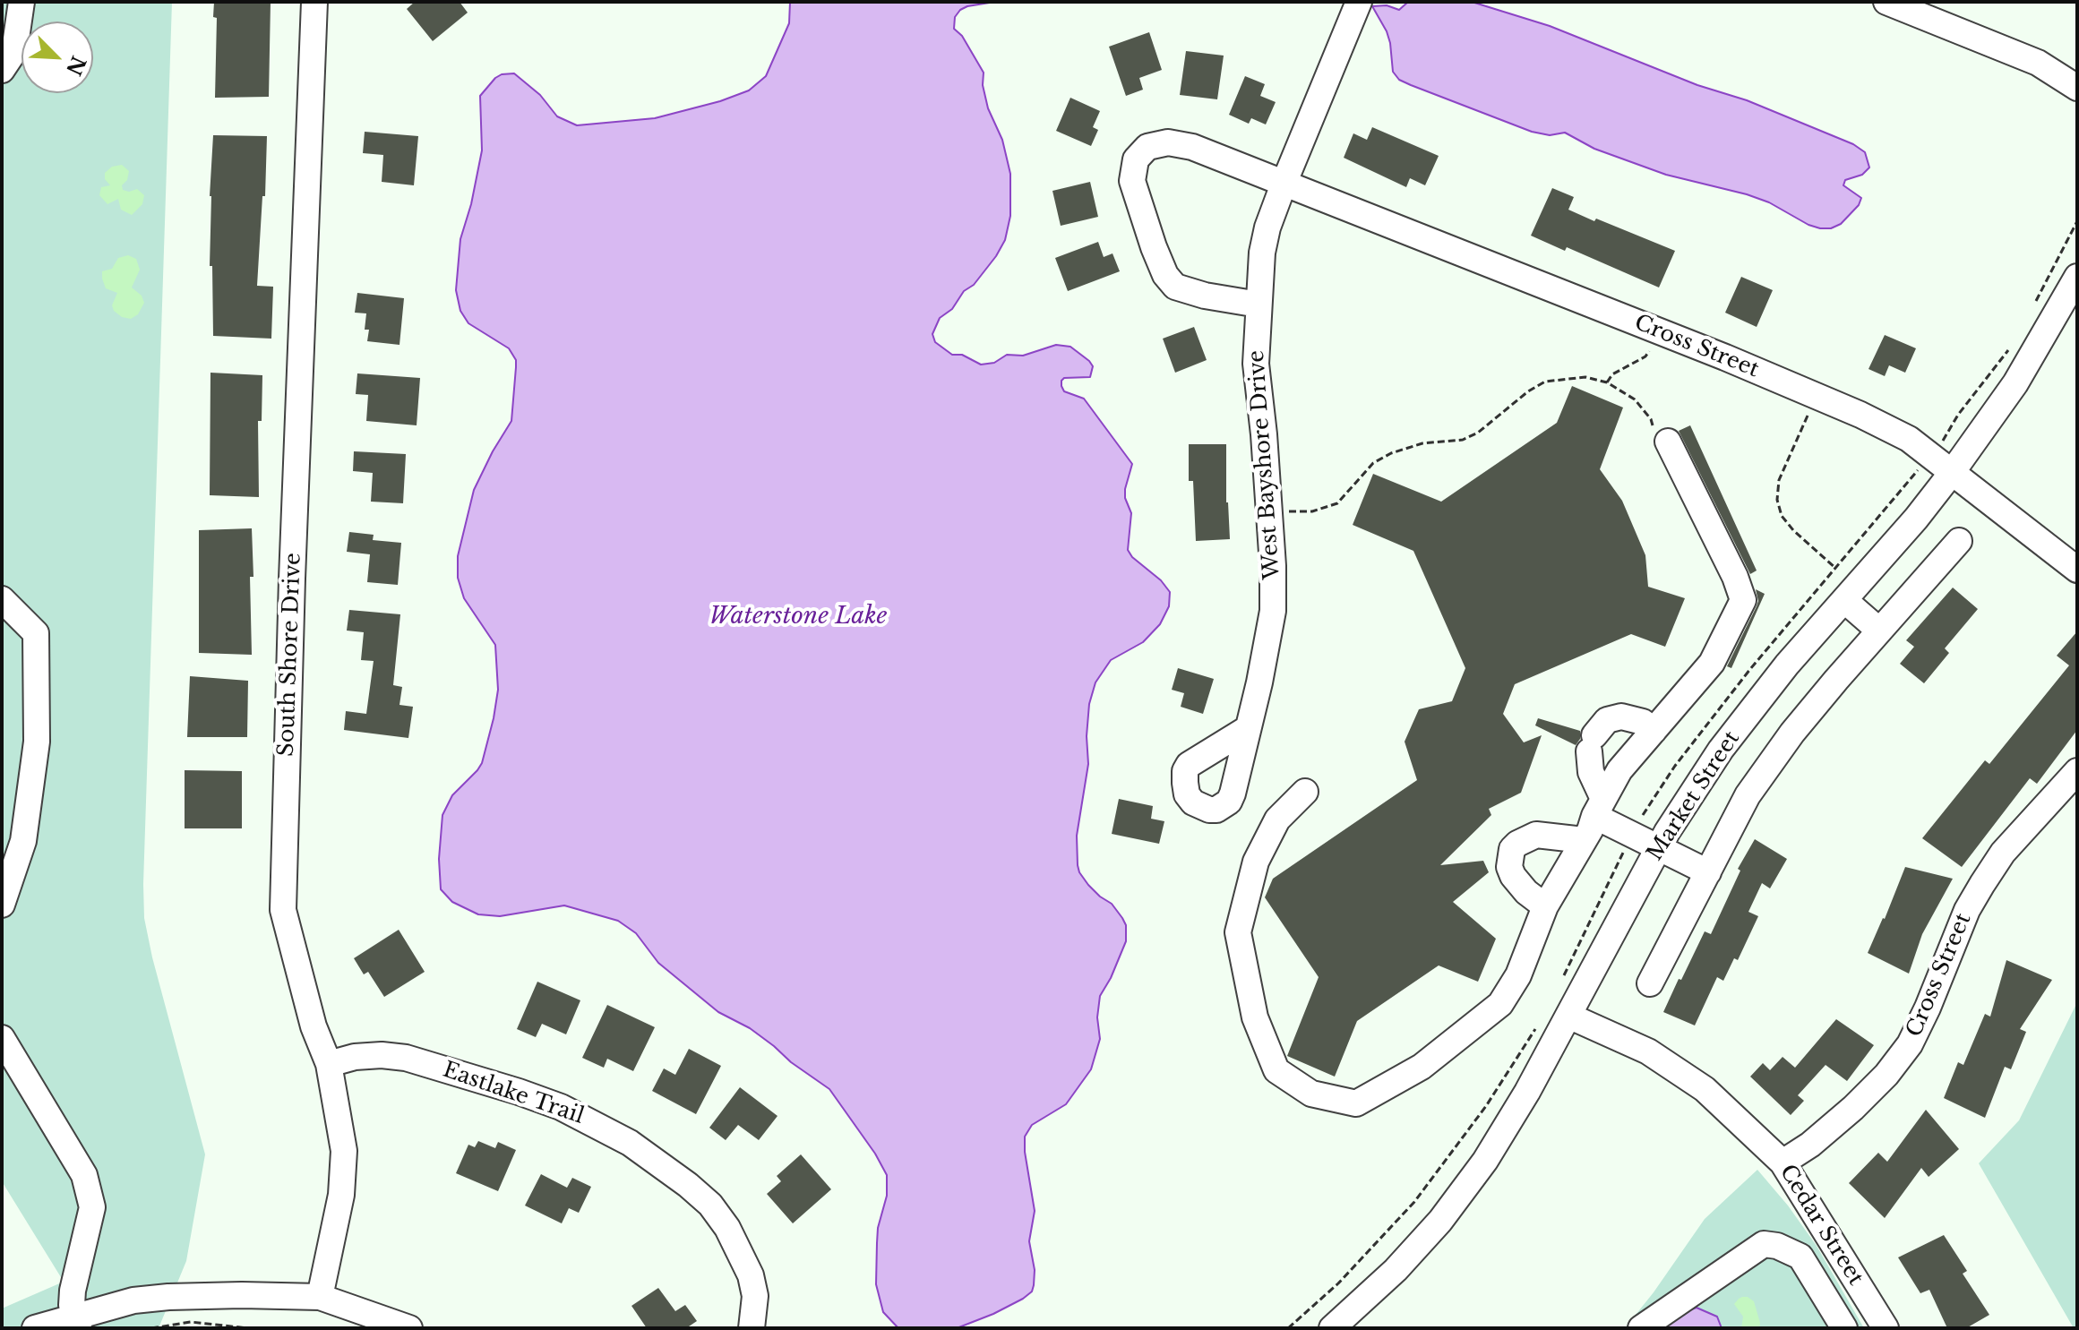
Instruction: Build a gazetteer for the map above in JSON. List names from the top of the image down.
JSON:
{
  "streets": {
    "street": [
      "Cross Street",
      "West Bayshore Drive",
      "South Shore Drive",
      "Market Street",
      "Eastlake Trail",
      "Cedar Street"
    ]
  },
  "crossings": [
    ["Cross Street", "West Bayshore Drive"],
    ["Cross Street", "Market Street"],
    ["Cross Street", "Cedar Street"],
    ["South Shore Drive", "Eastlake Trail"],
    ["Market Street", "Cedar Street"]
  ],
  "water": ["Waterstone Lake"],
  "north": "bottom right"
}
